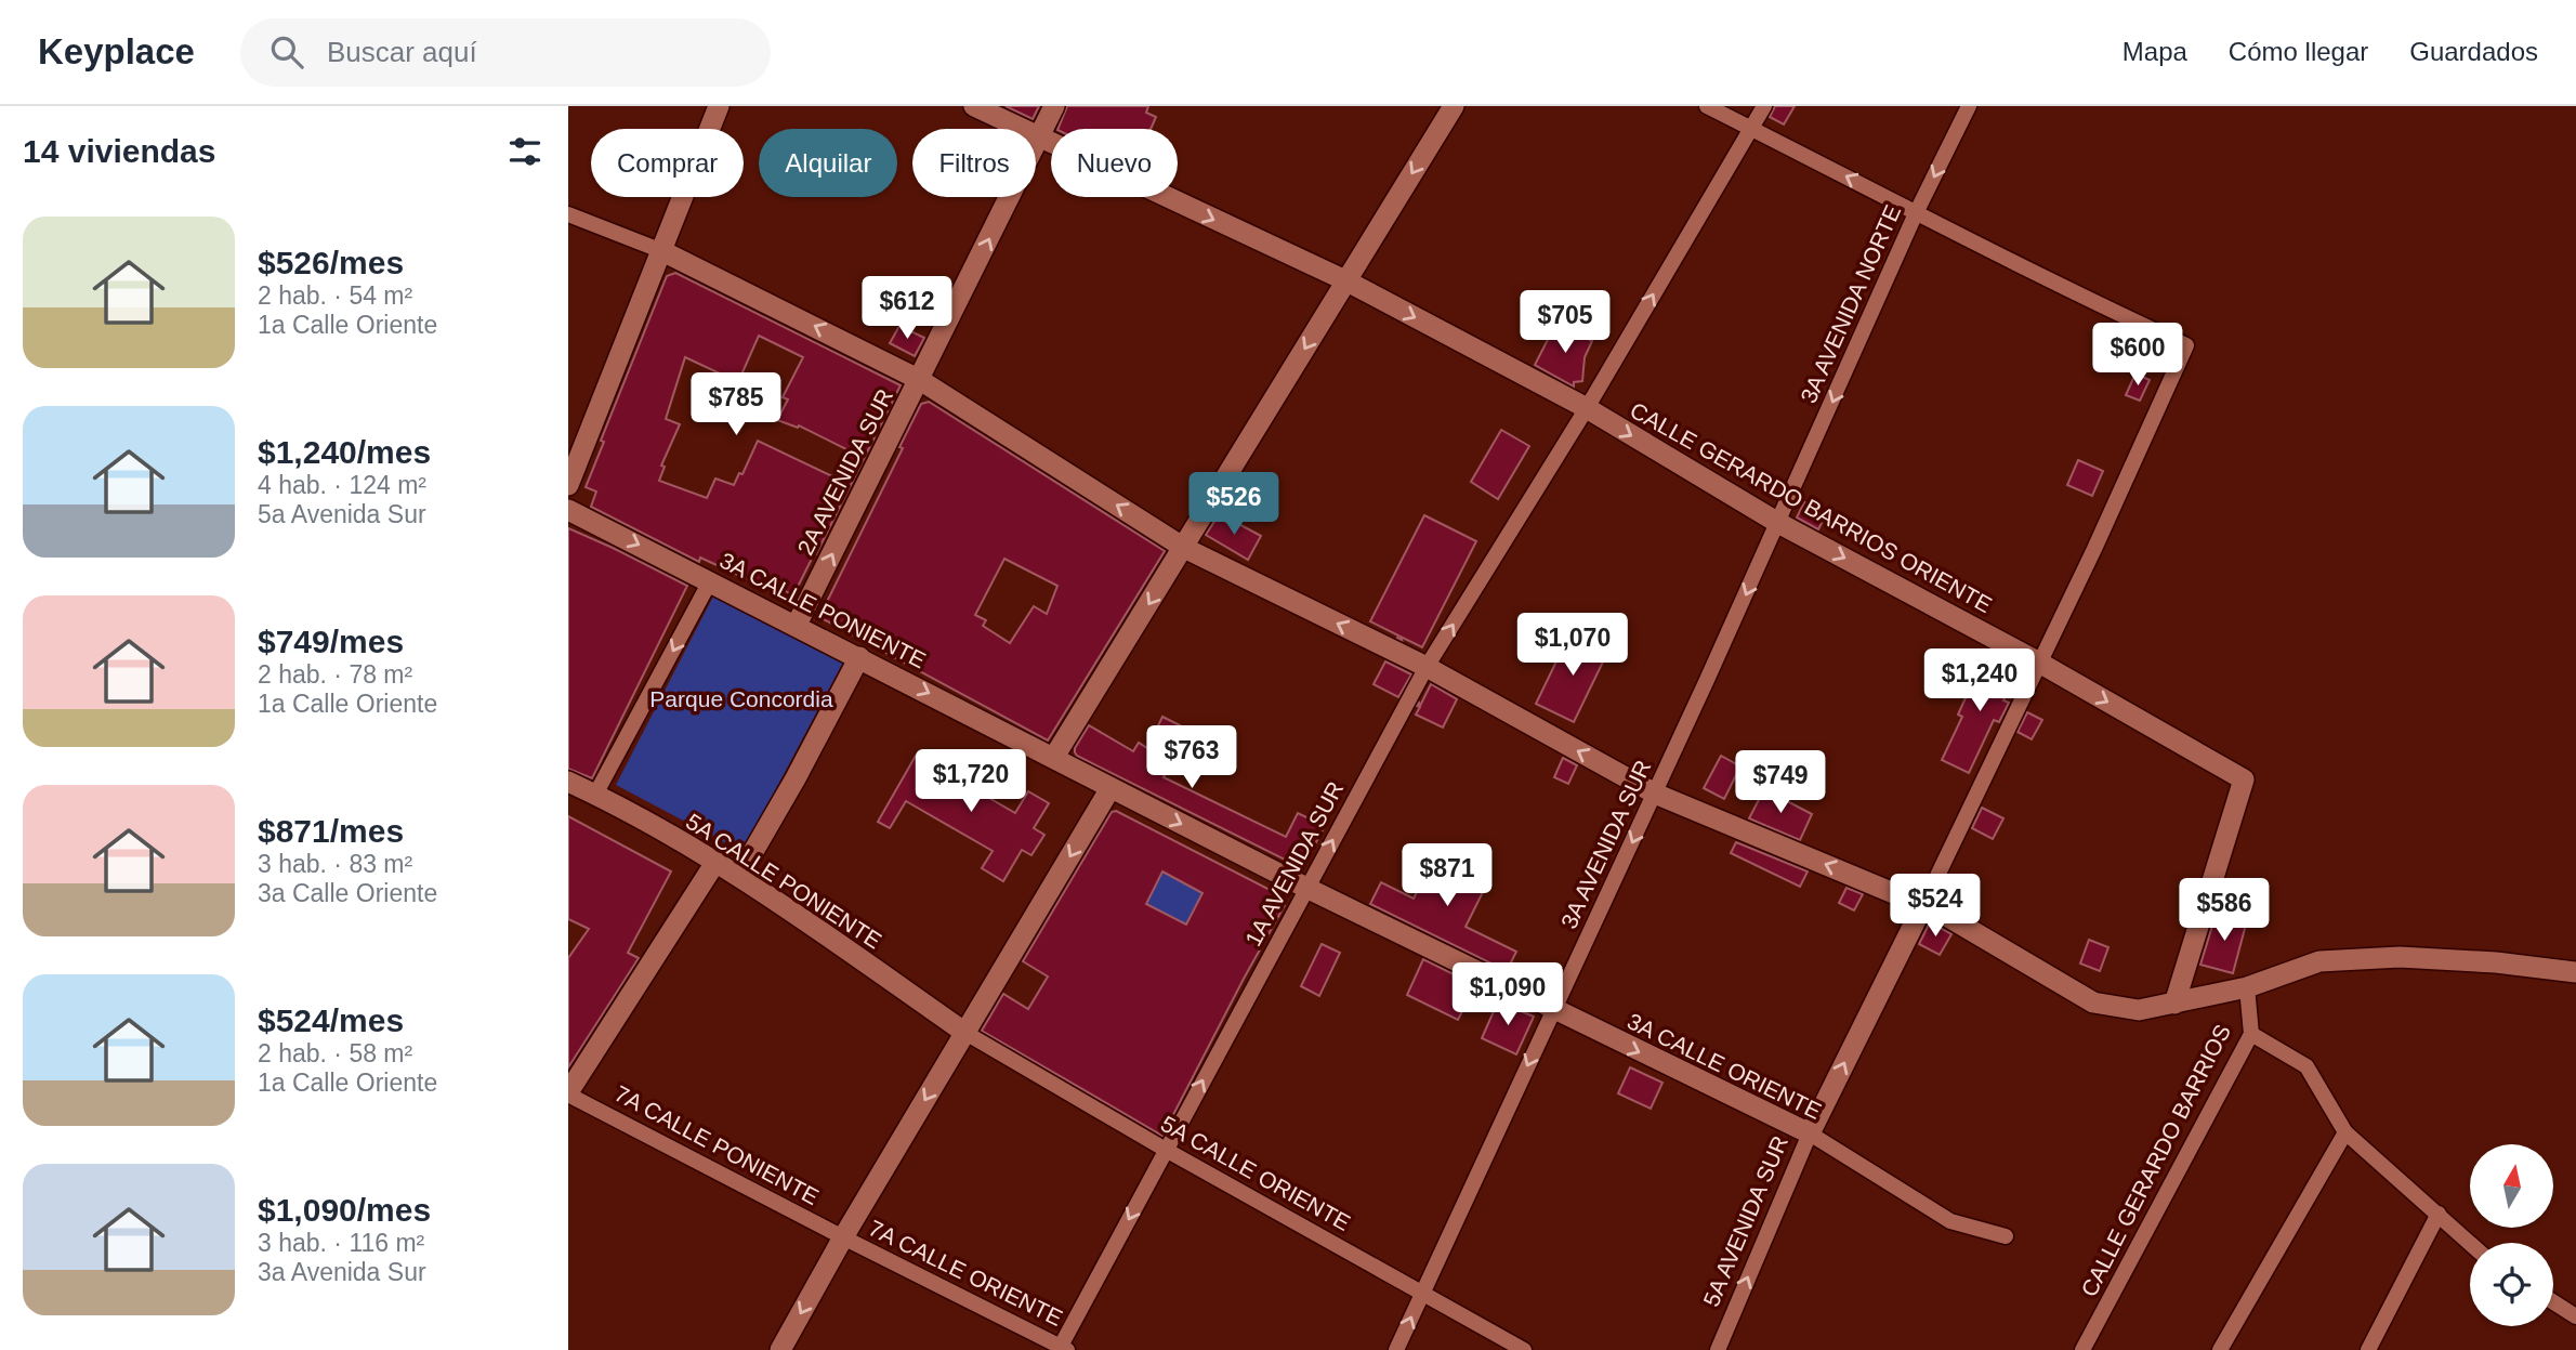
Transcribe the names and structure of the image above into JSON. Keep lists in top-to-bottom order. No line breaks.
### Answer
{"streets":{"street":["3A AVENIDA NORTE","2A AVENIDA SUR","CALLE GERARDO BARRIOS ORIENTE","3A CALLE PONIENTE","3A AVENIDA SUR","1A AVENIDA SUR","5A CALLE PONIENTE","3A CALLE ORIENTE","7A CALLE PONIENTE","CALLE GERARDO BARRIOS","5A CALLE ORIENTE","5A AVENIDA SUR","7A CALLE ORIENTE"]},"crossings":[["3A AVENIDA NORTE","CALLE GERARDO BARRIOS ORIENTE"],["3A AVENIDA NORTE","3A AVENIDA SUR"],["3A AVENIDA NORTE","5A AVENIDA SUR"],["2A AVENIDA SUR","CALLE GERARDO BARRIOS ORIENTE"],["2A AVENIDA SUR","3A CALLE PONIENTE"],["CALLE GERARDO BARRIOS ORIENTE","3A AVENIDA SUR"],["CALLE GERARDO BARRIOS ORIENTE","1A AVENIDA SUR"],["CALLE GERARDO BARRIOS ORIENTE","5A AVENIDA SUR"],["3A CALLE PONIENTE","3A CALLE ORIENTE"],["3A AVENIDA SUR","3A CALLE ORIENTE"],["3A AVENIDA SUR","5A CALLE ORIENTE"],["1A AVENIDA SUR","3A CALLE ORIENTE"],["1A AVENIDA SUR","5A CALLE ORIENTE"],["1A AVENIDA SUR","7A CALLE ORIENTE"],["5A CALLE PONIENTE","5A CALLE ORIENTE"],["3A CALLE ORIENTE","5A AVENIDA SUR"],["7A CALLE PONIENTE","7A CALLE ORIENTE"]],"one_way":["3A AVENIDA NORTE","2A AVENIDA SUR","CALLE GERARDO BARRIOS ORIENTE","3A CALLE PONIENTE","3A AVENIDA SUR","3A CALLE ORIENTE"],"parks":["Parque Concordia"],"north":"top","page":{"header":"Keyplace","search":"Buscar aquí","nav":["Mapa","Cómo llegar","Guardados"],"heading":"14 viviendas","chip":["Comprar","Alquilar","Filtros","Nuevo"],"list":[{"name":"$526/mes","note":"2 hab. · 54 m² · 1a Calle Oriente"},{"name":"$1,240/mes","note":"4 hab. · 124 m² · 5a Avenida Sur"},{"name":"$749/mes","note":"2 hab. · 78 m² · 1a Calle Oriente"},{"name":"$871/mes","note":"3 hab. · 83 m² · 3a Calle Oriente"},{"name":"$524/mes","note":"2 hab. · 58 m² · 1a Calle Oriente"},{"name":"$1,090/mes","note":"3 hab. · 116 m² · 3a Avenida Sur"}],"price":["$612","$705","$600","$785","$526","$1,070","$1,240","$763","$1,720","$749","$871","$524","$586","$1,090"]}}
